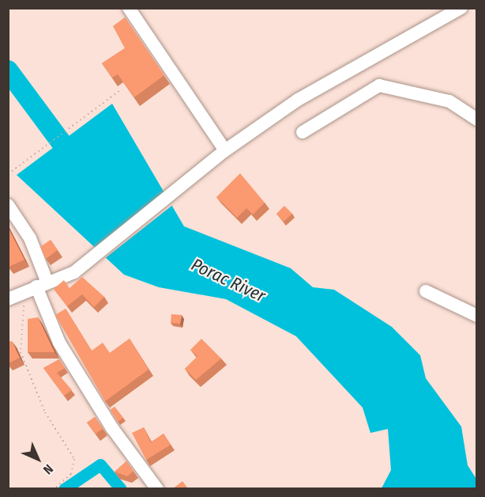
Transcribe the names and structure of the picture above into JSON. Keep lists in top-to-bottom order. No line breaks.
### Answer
{"water":["Porac River"],"north":"bottom right"}
